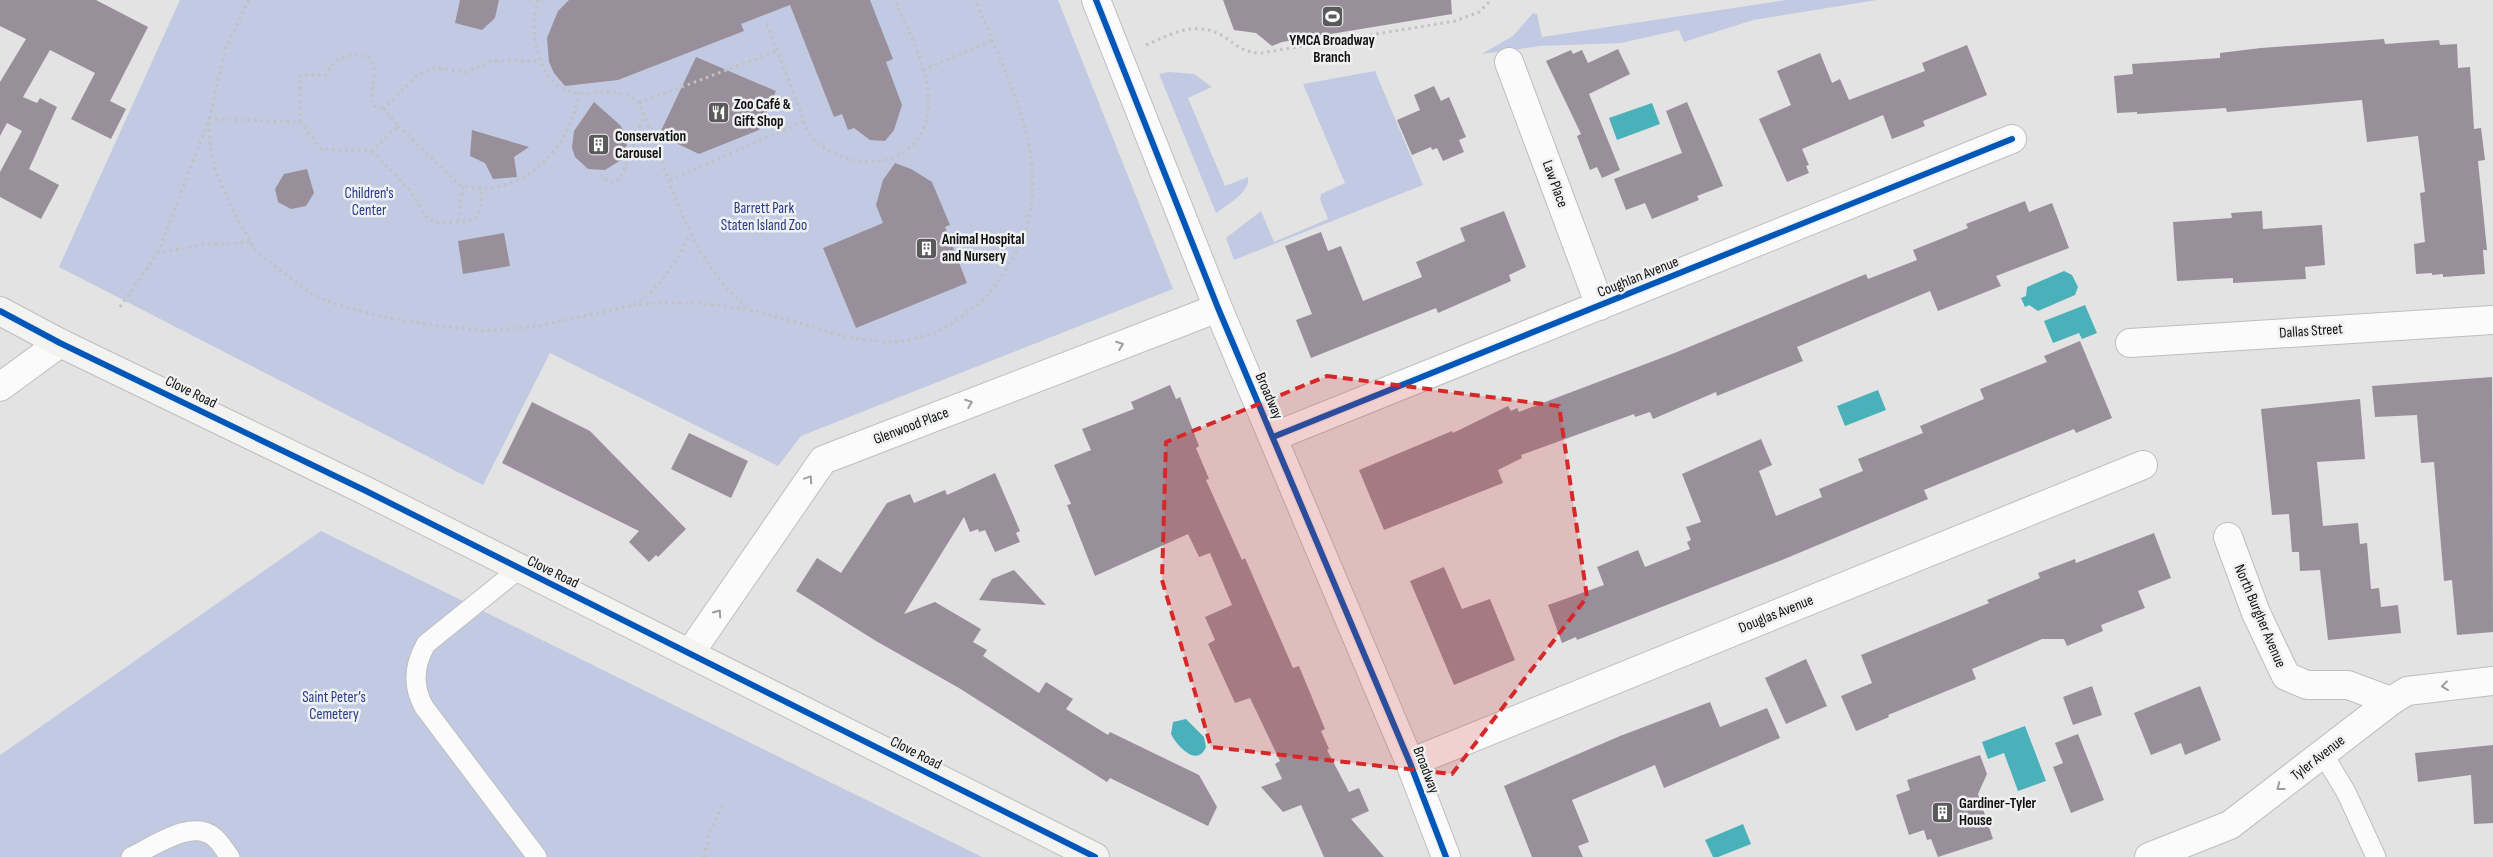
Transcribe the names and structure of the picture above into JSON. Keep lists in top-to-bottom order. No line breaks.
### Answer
{"streets":{"main road":["Clove Road"],"street":["Law Place","Coughlan Avenue","Dallas Street","Broadway","Glenwood Place","Douglas Avenue","North Burgher Avenue","Tyler Avenue"]},"crossings":[["Law Place","Coughlan Avenue"],["Coughlan Avenue","Broadway"],["Clove Road","Glenwood Place"],["Broadway","Glenwood Place"],["Broadway","Douglas Avenue"],["North Burgher Avenue","Tyler Avenue"]],"one_way":["Glenwood Place","Tyler Avenue"],"parks":["Children's Center","Barrett Park Staten Island Zoo","Saint Peter’s Cemetery"],"places":{"sports":["YMCA Broadway Branch"],"restaurant":["Zoo Café & Gift Shop"],"building":["Conservation Carousel","Animal Hospital and Nursery","Gardiner-Tyler House"]}}
